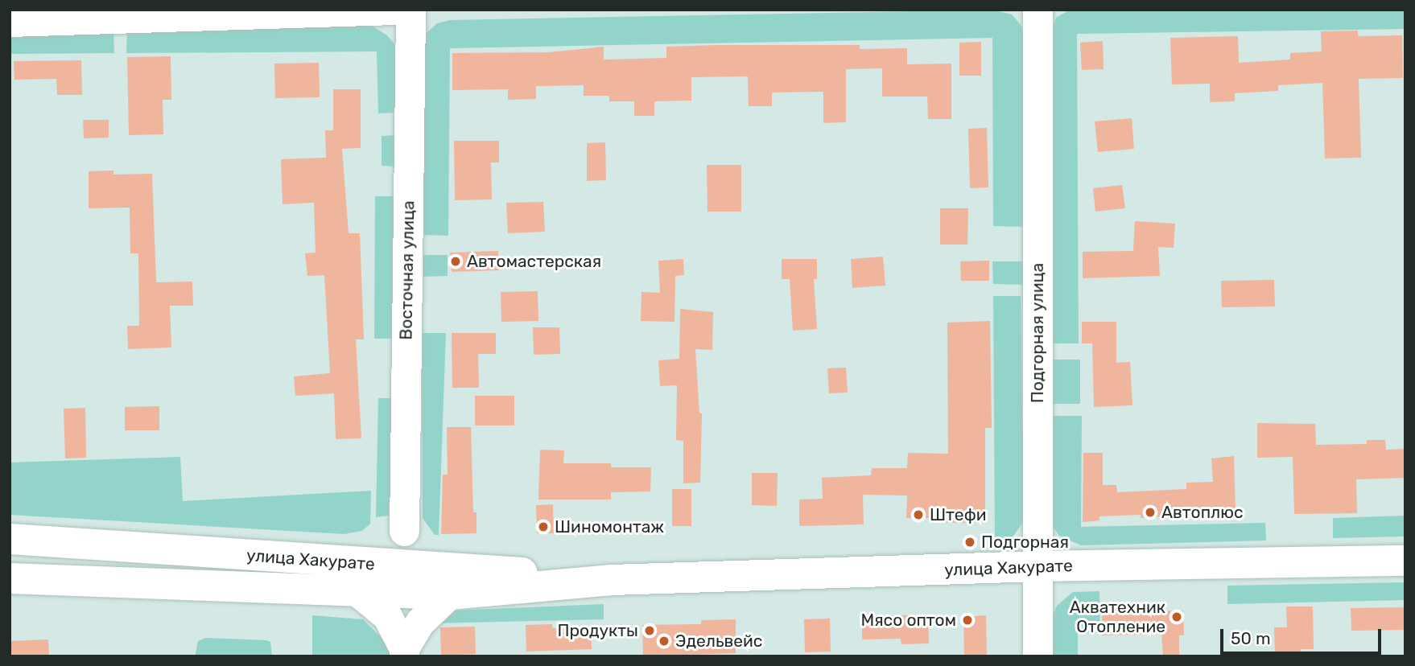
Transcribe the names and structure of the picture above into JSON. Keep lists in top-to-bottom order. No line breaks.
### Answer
{"streets":{"main road":["улица Хакурате"],"street":["Восточная улица","Подгорная улица"]},"crossings":[["Подгорная улица","улица Хакурате"]],"places":["Автомастерская","Автоплюс","Штефи","Шиномонтаж","Подгорная","Акватехник Отопление","Мясо оптом","Продукты","Эдельвейс"],"scale_bar":"50 m"}
